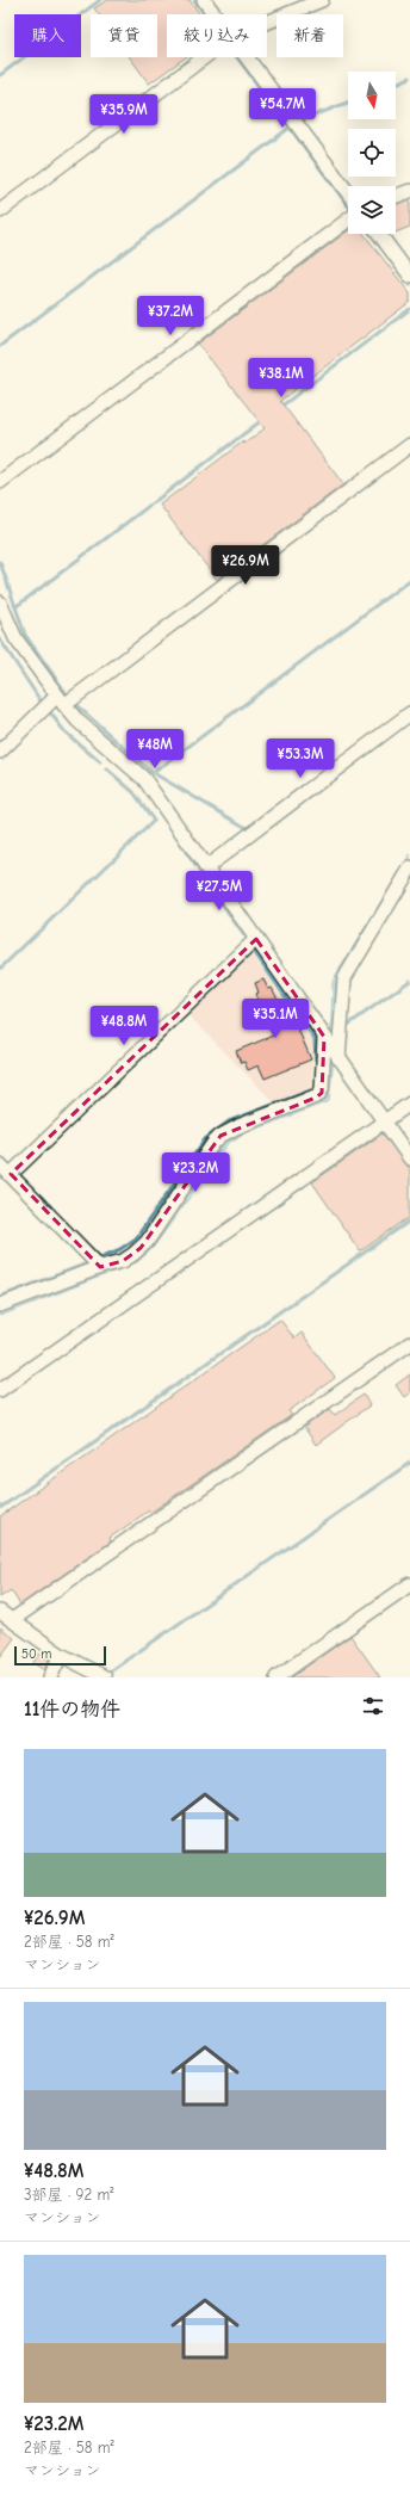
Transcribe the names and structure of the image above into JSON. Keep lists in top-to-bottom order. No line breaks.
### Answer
{"scale_bar":"50 m","north":"bottom","page":{"chip":["購入","賃貸","絞り込み","新着"],"price":["¥54.7M","¥35.9M","¥37.2M","¥38.1M","¥26.9M","¥48M","¥53.3M","¥27.5M","¥35.1M","¥48.8M","¥23.2M"],"scale":"50 m","heading":"11件の物件","list":[{"name":"¥26.9M","note":"2部屋 · 58 m² · マンション"},{"name":"¥48.8M","note":"3部屋 · 92 m² · マンション"},{"name":"¥23.2M","note":"2部屋 · 58 m² · マンション"}]}}
